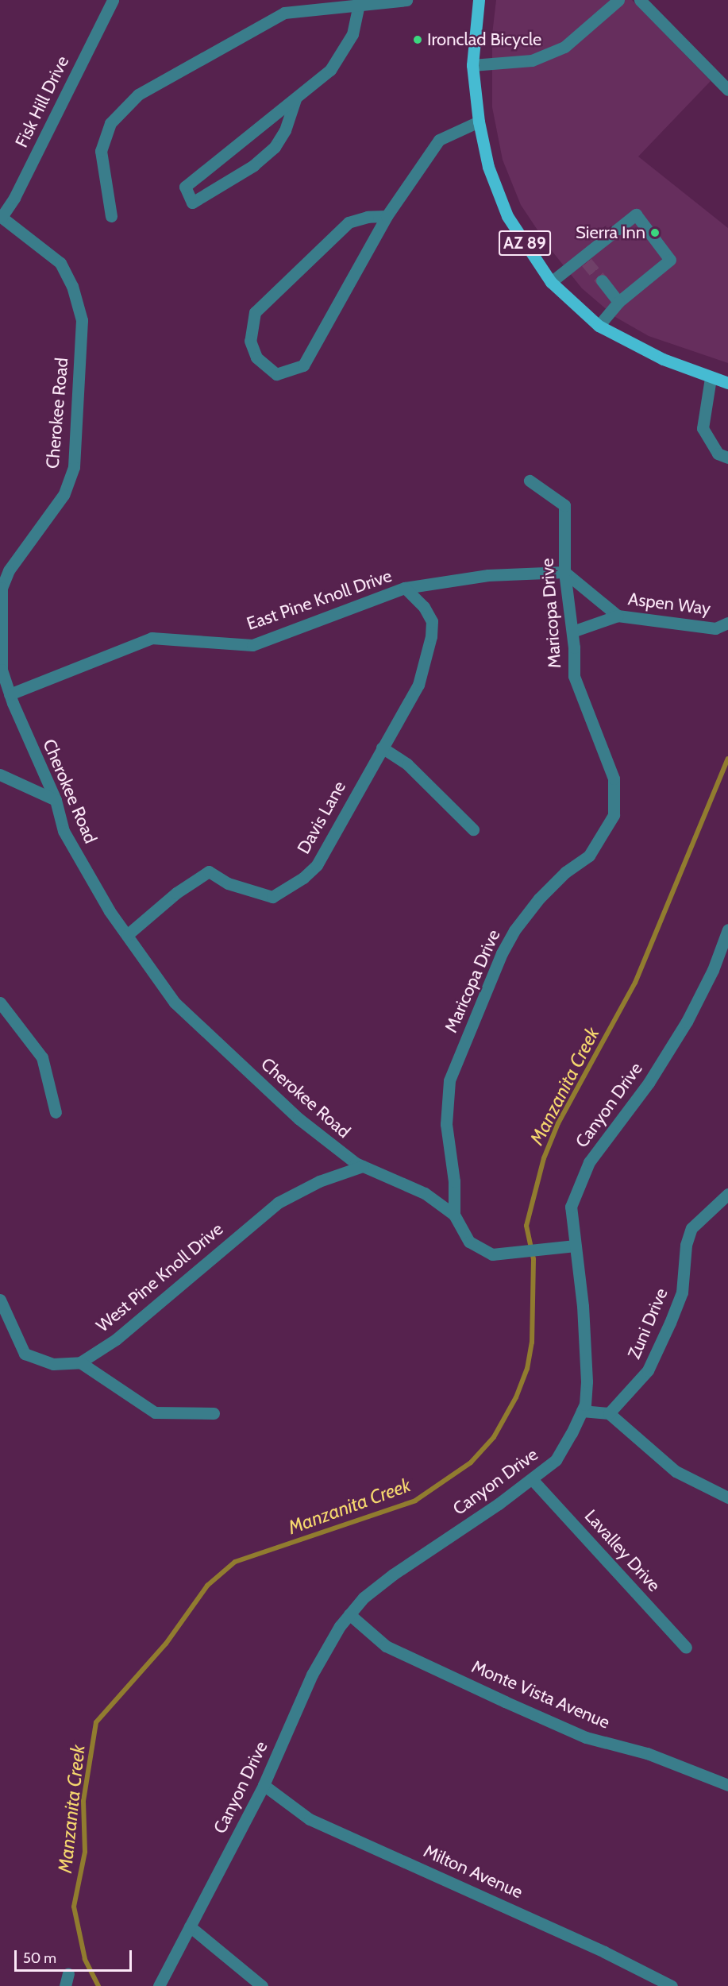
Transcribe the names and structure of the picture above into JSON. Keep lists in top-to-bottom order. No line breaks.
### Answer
{"streets":{"main road":["AZ 89"],"street":["Fisk Hill Drive","Cherokee Road","East Pine Knoll Drive","Aspen Way","Maricopa Drive","Davis Lane","Canyon Drive","West Pine Knoll Drive","Zuni Drive","Lavalley Drive","Monte Vista Avenue","Milton Avenue"]},"crossings":[["Fisk Hill Drive","Cherokee Road"],["Cherokee Road","East Pine Knoll Drive"],["Cherokee Road","Maricopa Drive"],["Cherokee Road","Davis Lane"],["Cherokee Road","Canyon Drive"],["Cherokee Road","West Pine Knoll Drive"],["East Pine Knoll Drive","Aspen Way"],["East Pine Knoll Drive","Maricopa Drive"],["East Pine Knoll Drive","Davis Lane"],["Aspen Way","Maricopa Drive"],["Canyon Drive","Lavalley Drive"],["Canyon Drive","Monte Vista Avenue"],["Canyon Drive","Milton Avenue"]],"water":["Manzanita Creek"],"places":["Ironclad Bicycle","Sierra Inn"],"scale_bar":"50 m"}
